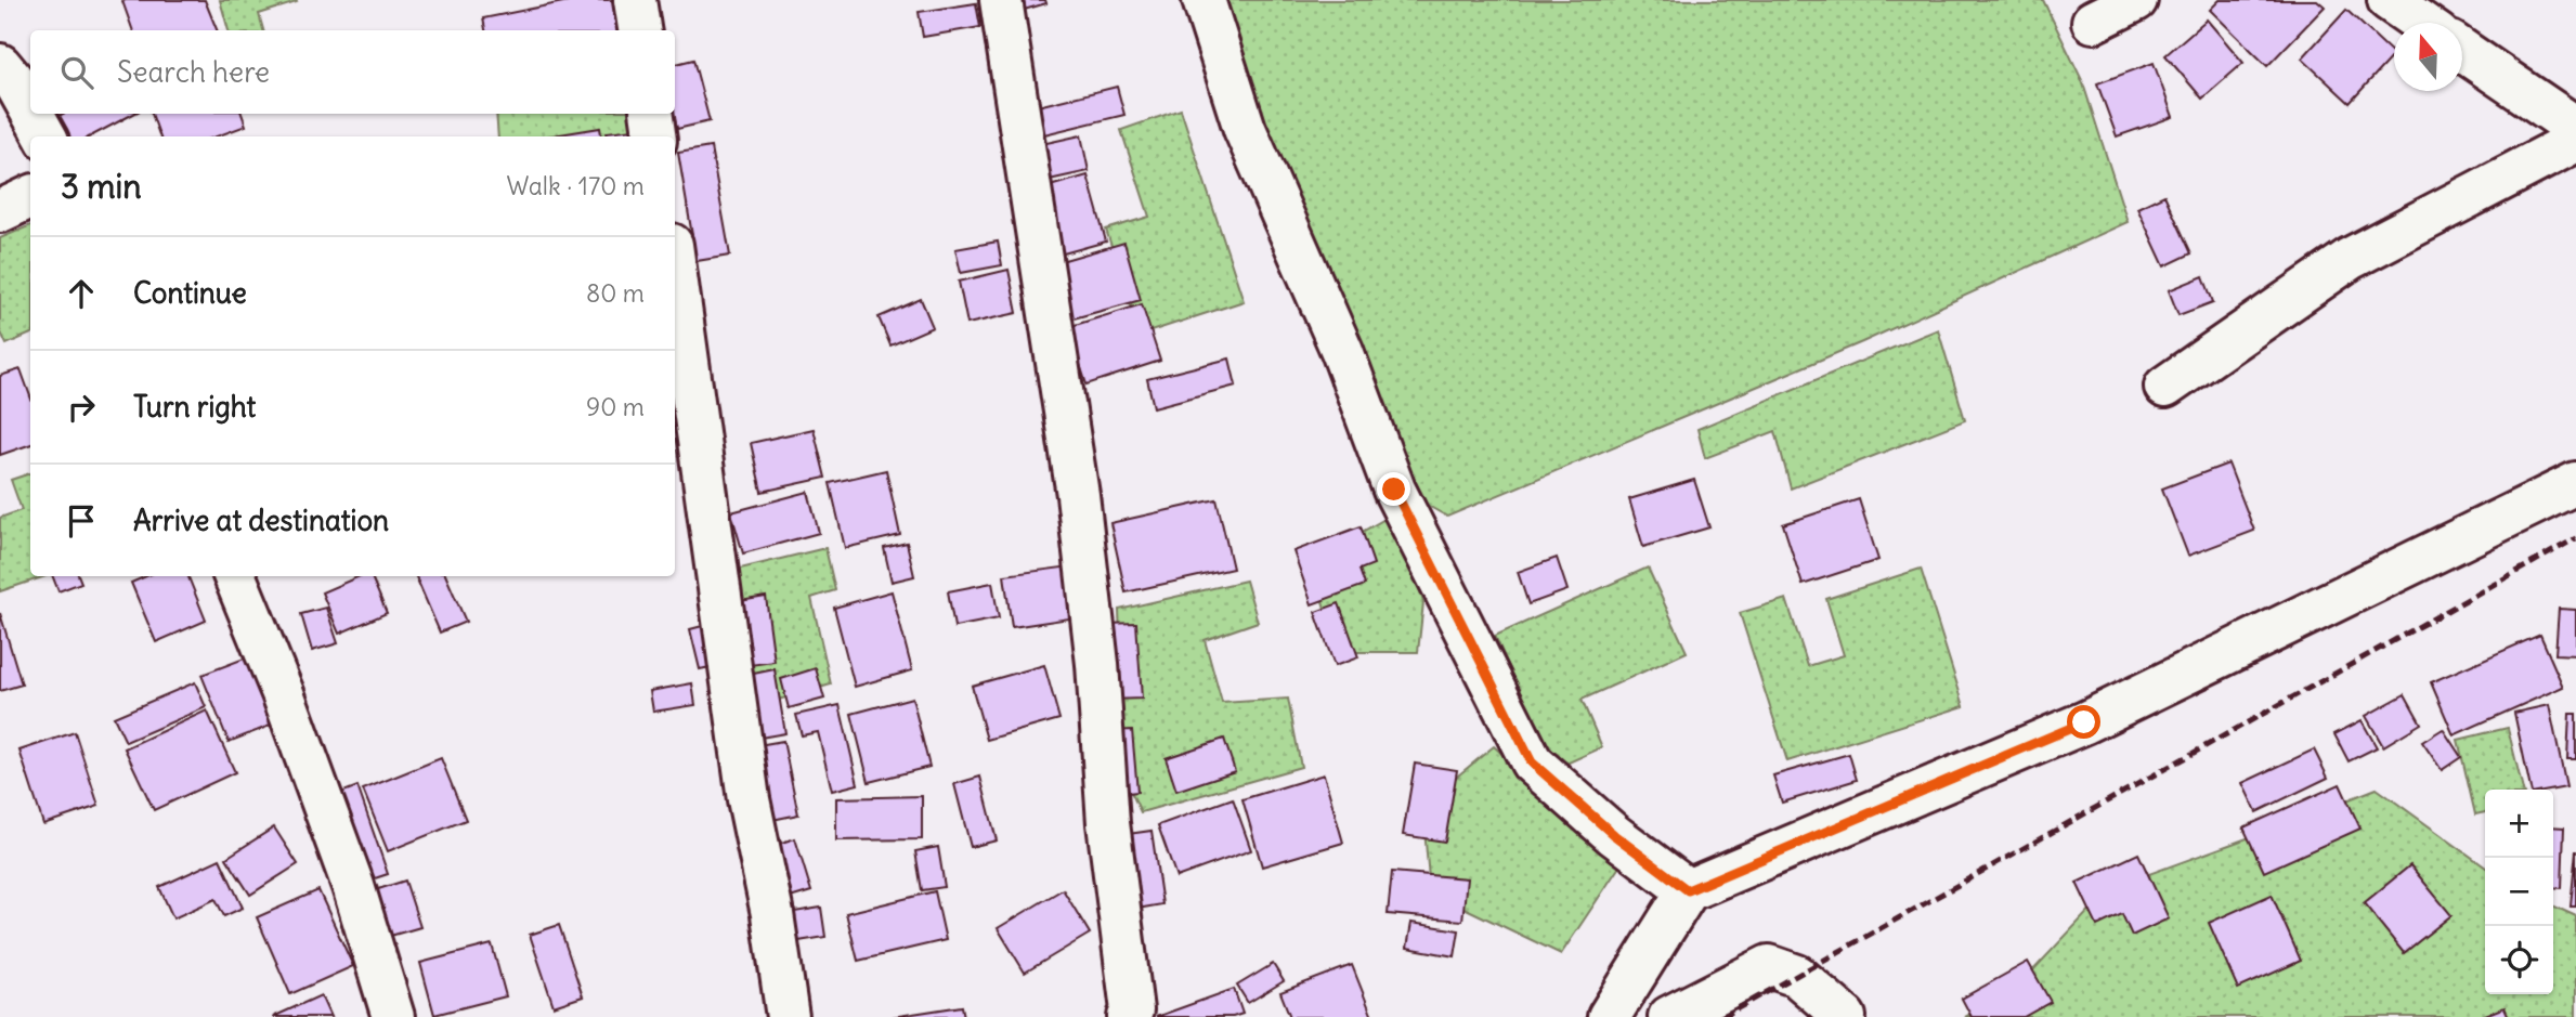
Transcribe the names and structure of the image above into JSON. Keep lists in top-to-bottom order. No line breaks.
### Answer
{"north":"top","page":{"search":"Search here","heading":["3 min","Walk · 170 m"],"list":[["Continue","80 m"],["Turn right","90 m"],"Arrive at destination"],"map_buttons":["+","−"]}}
